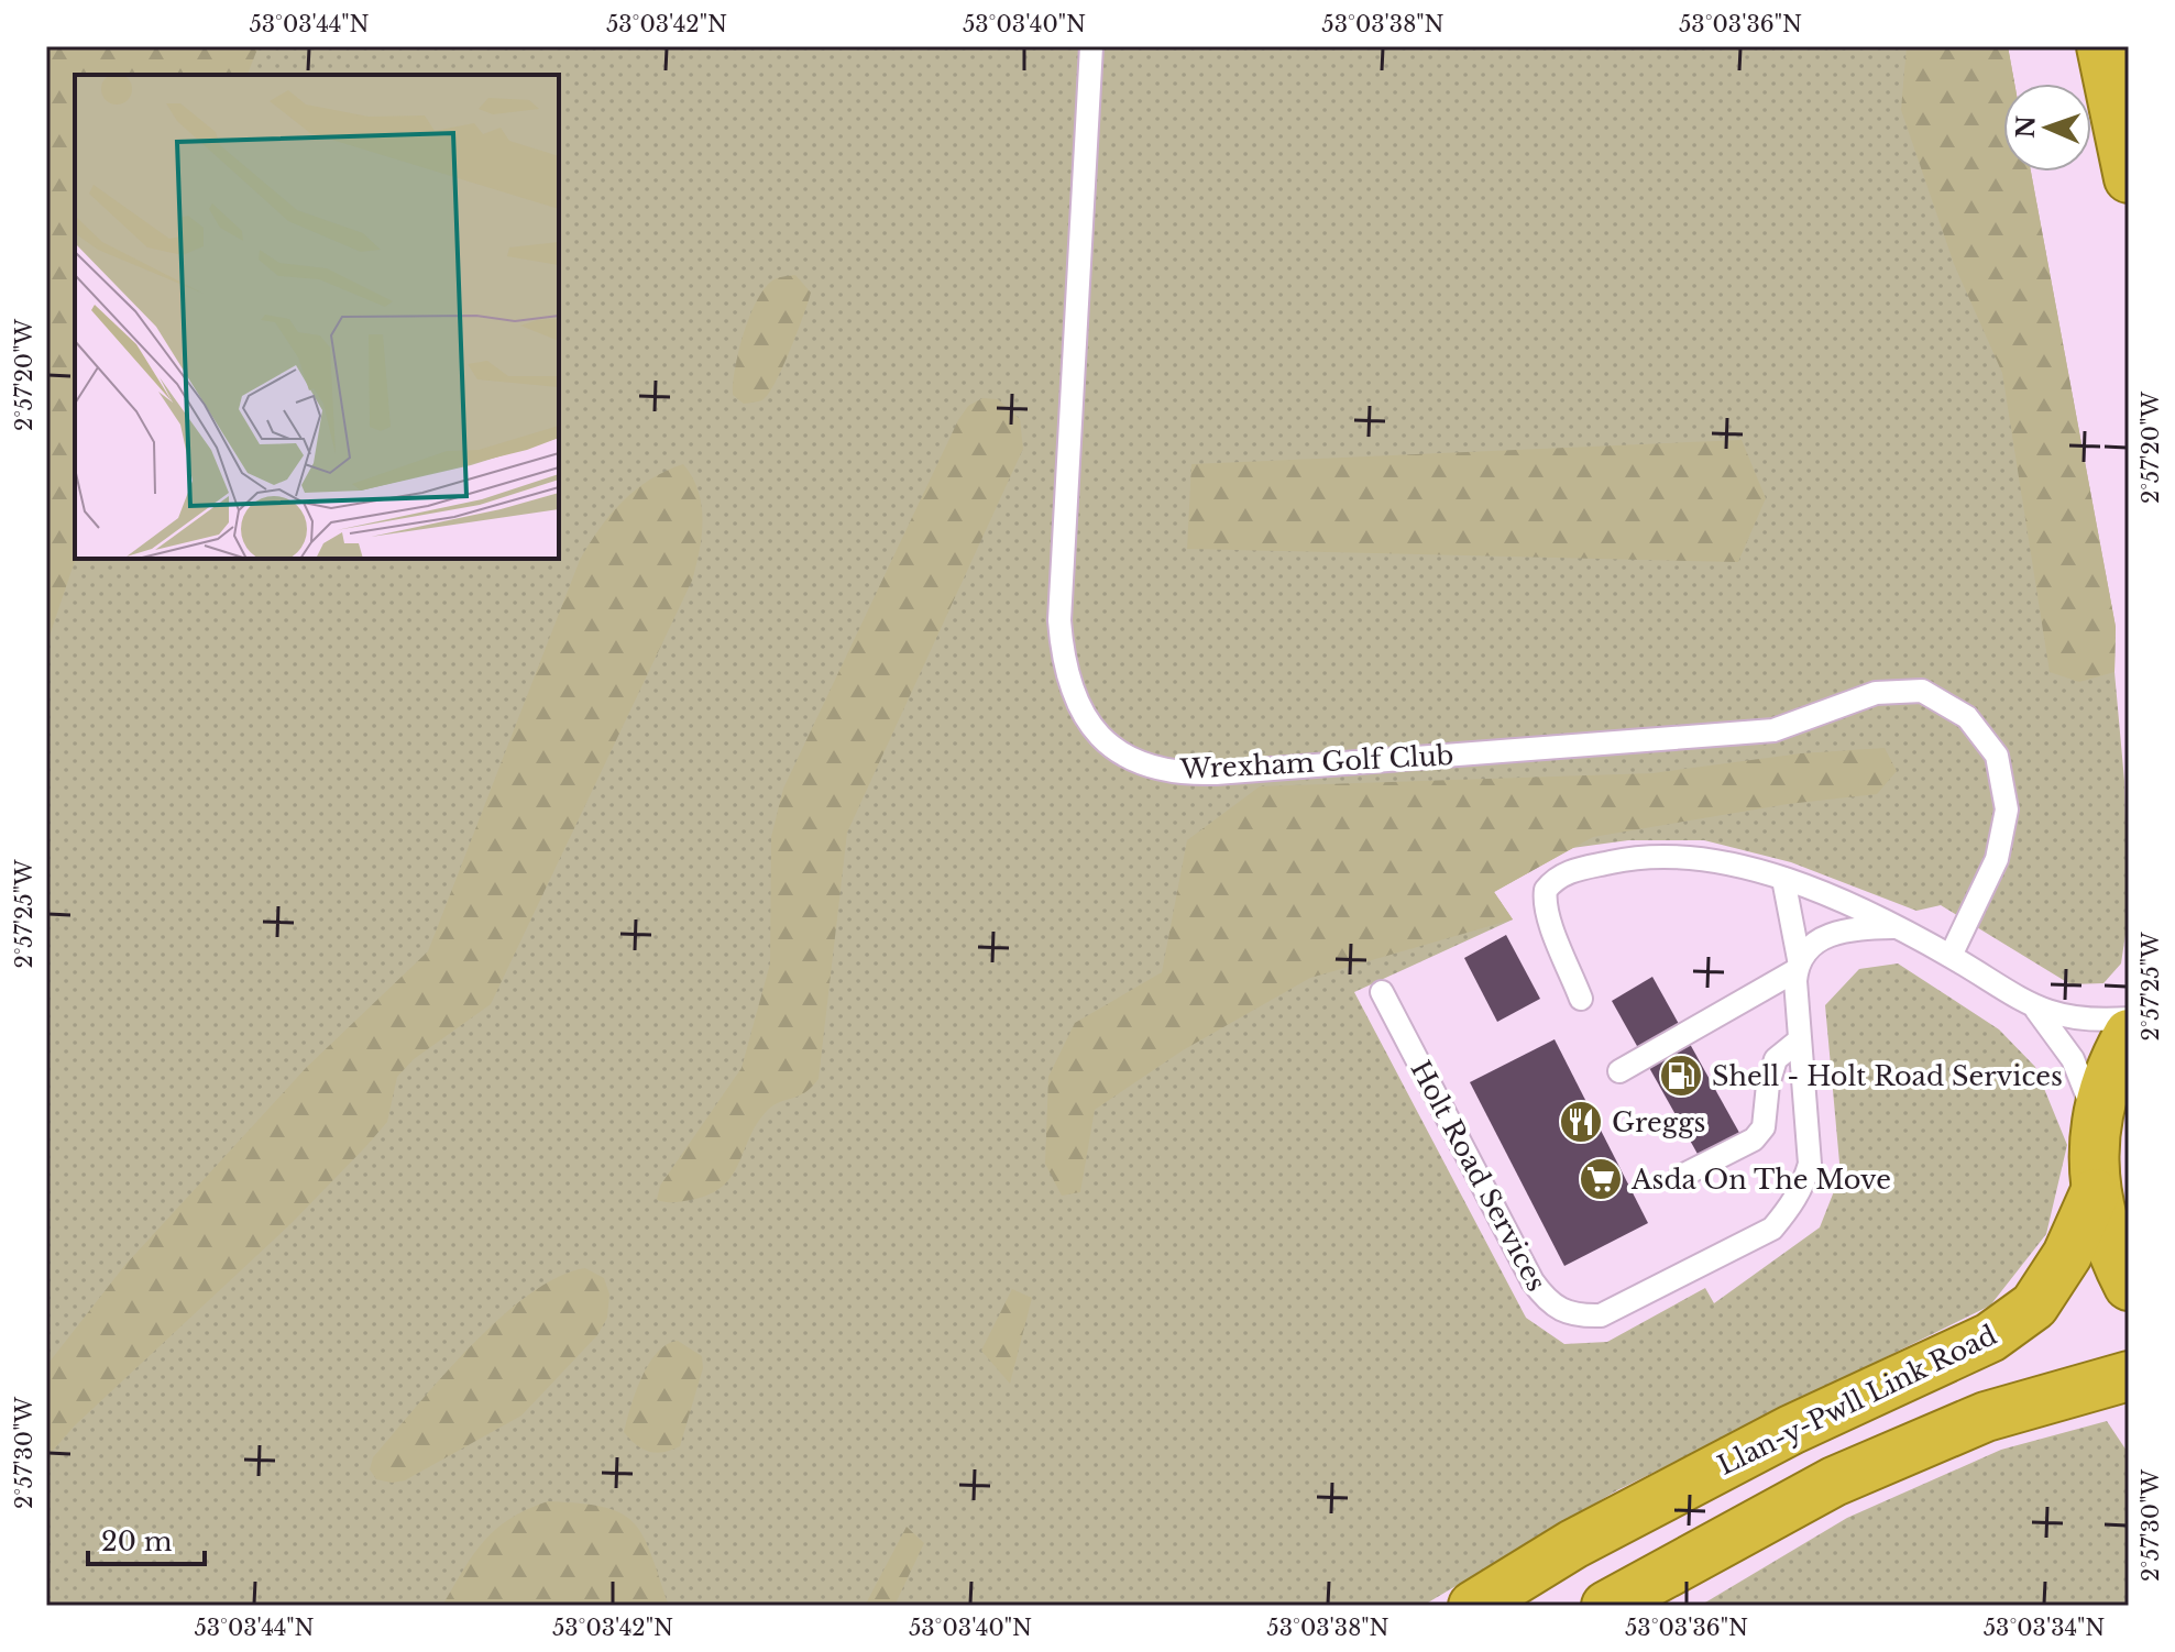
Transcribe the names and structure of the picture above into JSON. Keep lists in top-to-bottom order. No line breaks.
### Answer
{"streets":{"highway":["Llan-y-Pwll Link Road"],"lane":["Wrexham Golf Club","Holt Road Services"]},"places":{"fuel station":["Shell - Holt Road Services"],"restaurant":["Greggs"],"supermarket":["Asda On The Move"]},"scale_bar":"20 m","north":"left","coordinates":["53°03'44\"N","53°03'42\"N","53°03'40\"N","53°03'38\"N","53°03'36\"N","2°57'20\"W","2°57'25\"W","2°57'30\"W","53°03'34\"N"]}
